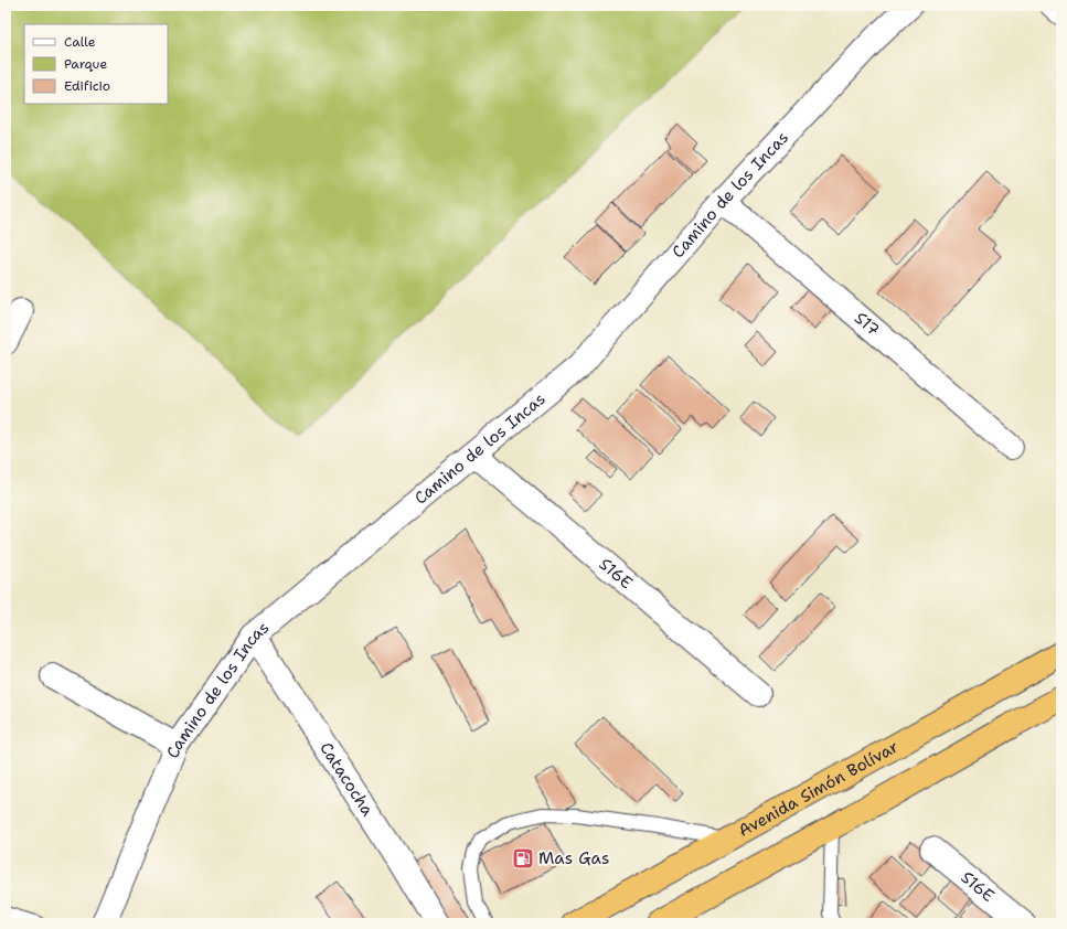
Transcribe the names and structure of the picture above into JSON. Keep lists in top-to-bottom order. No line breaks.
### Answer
{"streets":{"highway":["Avenida Simón Bolívar"],"street":["Camino de los Incas","S17","S16E","Catacocha"]},"crossings":[["Camino de los Incas","S17"],["Camino de los Incas","S16E"],["Camino de los Incas","Catacocha"]],"places":{"fuel station":["Mas Gas"]},"legend":["Calle","Parque","Edificio"]}
